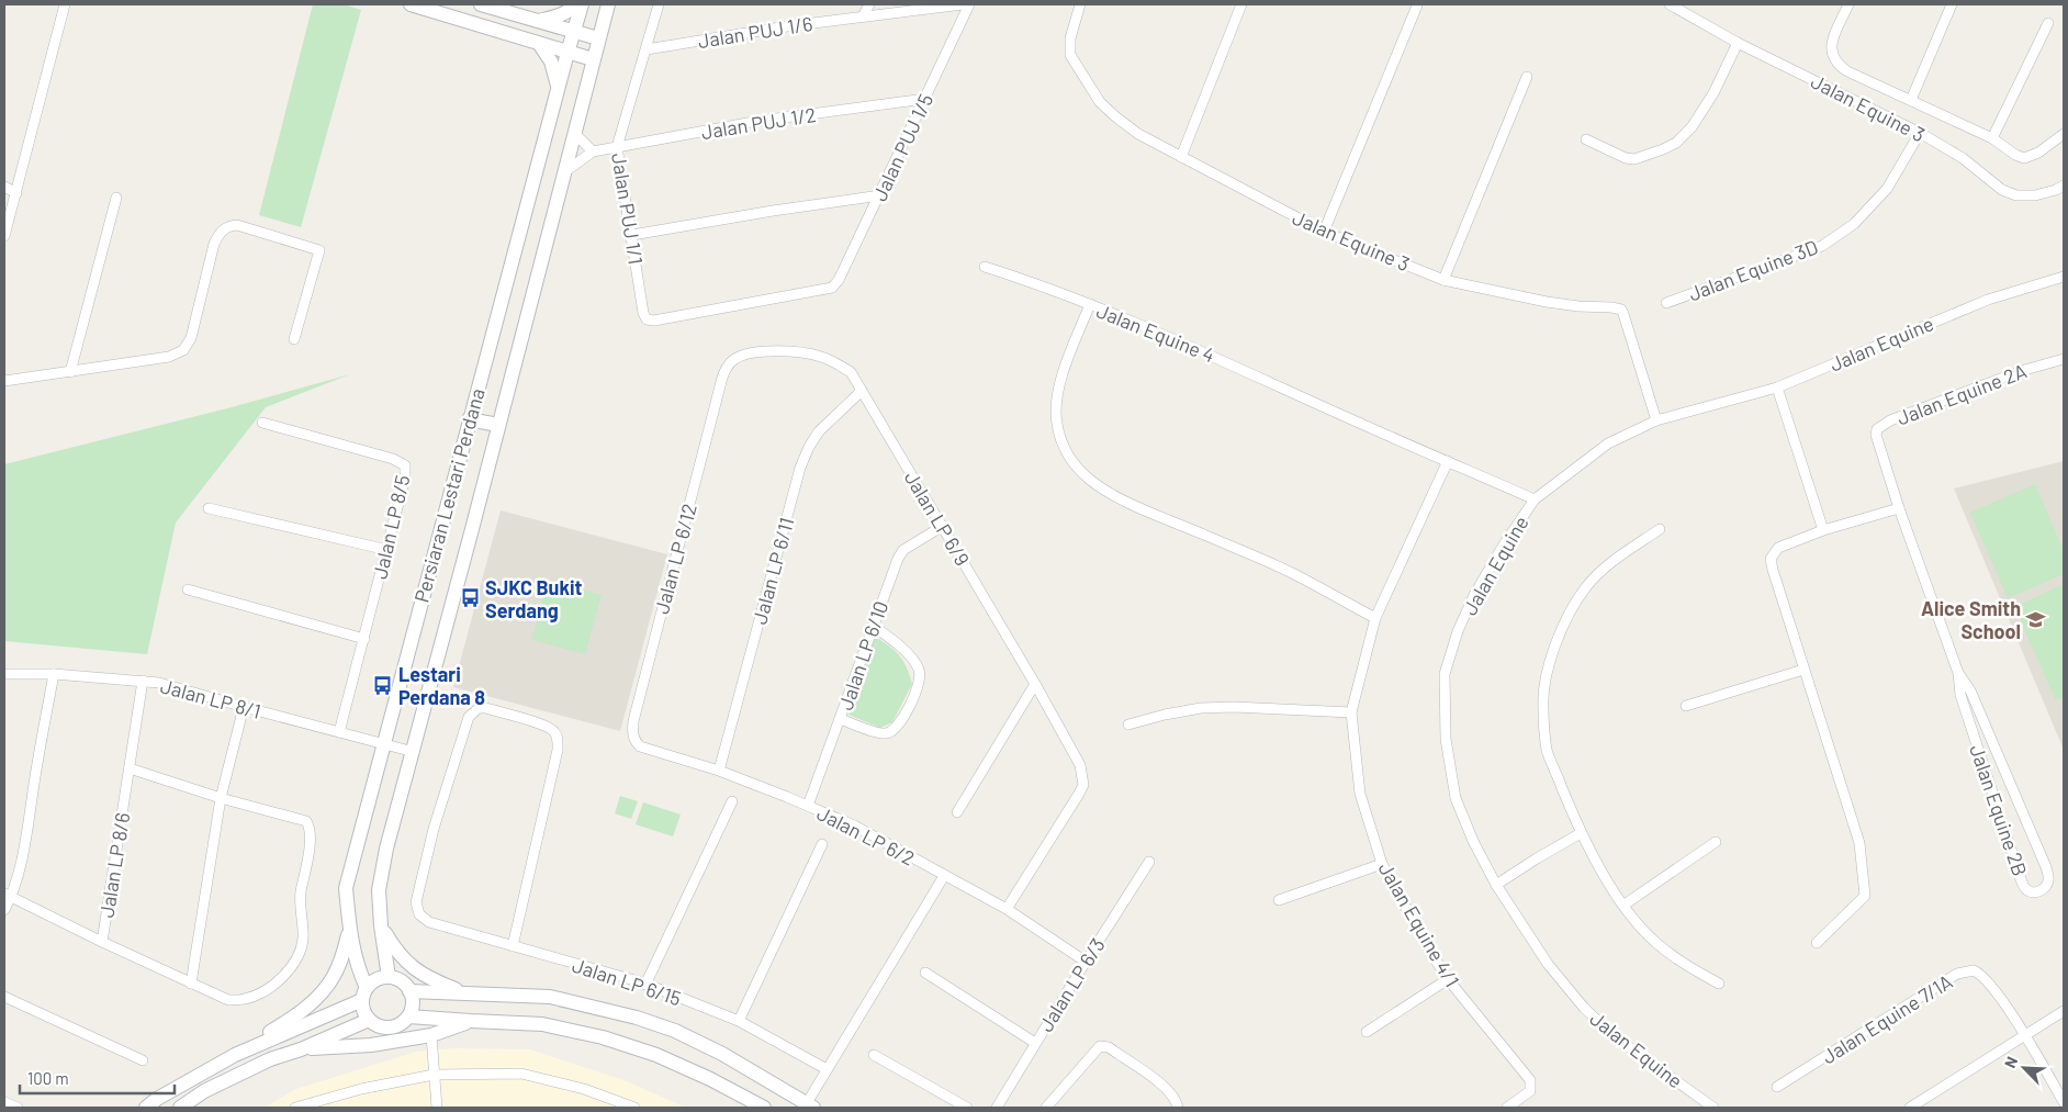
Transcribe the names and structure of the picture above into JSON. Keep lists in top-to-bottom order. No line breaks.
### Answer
{"streets":{"main road":["Persiaran Lestari Perdana"],"street":["Jalan PUJ 1/6","Jalan Equine 3","Jalan PUJ 1/2","Jalan PUJ 1/5","Jalan PUJ 1/1","Jalan Equine 3D","Jalan Equine 4","Jalan Equine","Jalan Equine 2A","Jalan LP 6/9","Jalan LP 8/5","Jalan LP 6/12","Jalan LP 6/11","Jalan LP 6/10","Jalan LP 8/1","Jalan Equine 2B","Jalan LP 6/2","Jalan LP 8/6","Jalan Equine 4/1","Jalan LP 6/15","Jalan LP 6/3","Jalan Equine 7/1A"]},"crossings":[["Jalan PUJ 1/6","Jalan PUJ 1/1"],["Jalan Equine 3","Jalan Equine 3D"],["Jalan Equine 3","Jalan Equine"],["Jalan PUJ 1/2","Jalan PUJ 1/5"],["Jalan PUJ 1/2","Jalan PUJ 1/1"],["Jalan PUJ 1/2","Persiaran Lestari Perdana"],["Jalan PUJ 1/5","Jalan PUJ 1/1"],["Jalan Equine 4","Jalan Equine"],["Jalan Equine 4","Jalan Equine 4/1"],["Jalan Equine 2A","Jalan Equine 2B"],["Persiaran Lestari Perdana","Jalan LP 8/1"],["Jalan LP 6/9","Jalan LP 6/12"],["Jalan LP 6/9","Jalan LP 6/11"],["Jalan LP 6/9","Jalan LP 6/10"],["Jalan LP 6/9","Jalan LP 6/2"],["Jalan LP 8/5","Jalan LP 8/1"],["Jalan LP 6/12","Jalan LP 6/2"],["Jalan LP 6/11","Jalan LP 6/2"],["Jalan LP 6/10","Jalan LP 6/2"],["Jalan LP 8/1","Jalan LP 8/6"],["Jalan LP 6/2","Jalan LP 6/3"]],"places":{"bus stop":["SJKC Bukit Serdang","Lestari Perdana 8"],"school or university":["Alice Smith School"]},"scale_bar":"100 m","north":"top left"}
